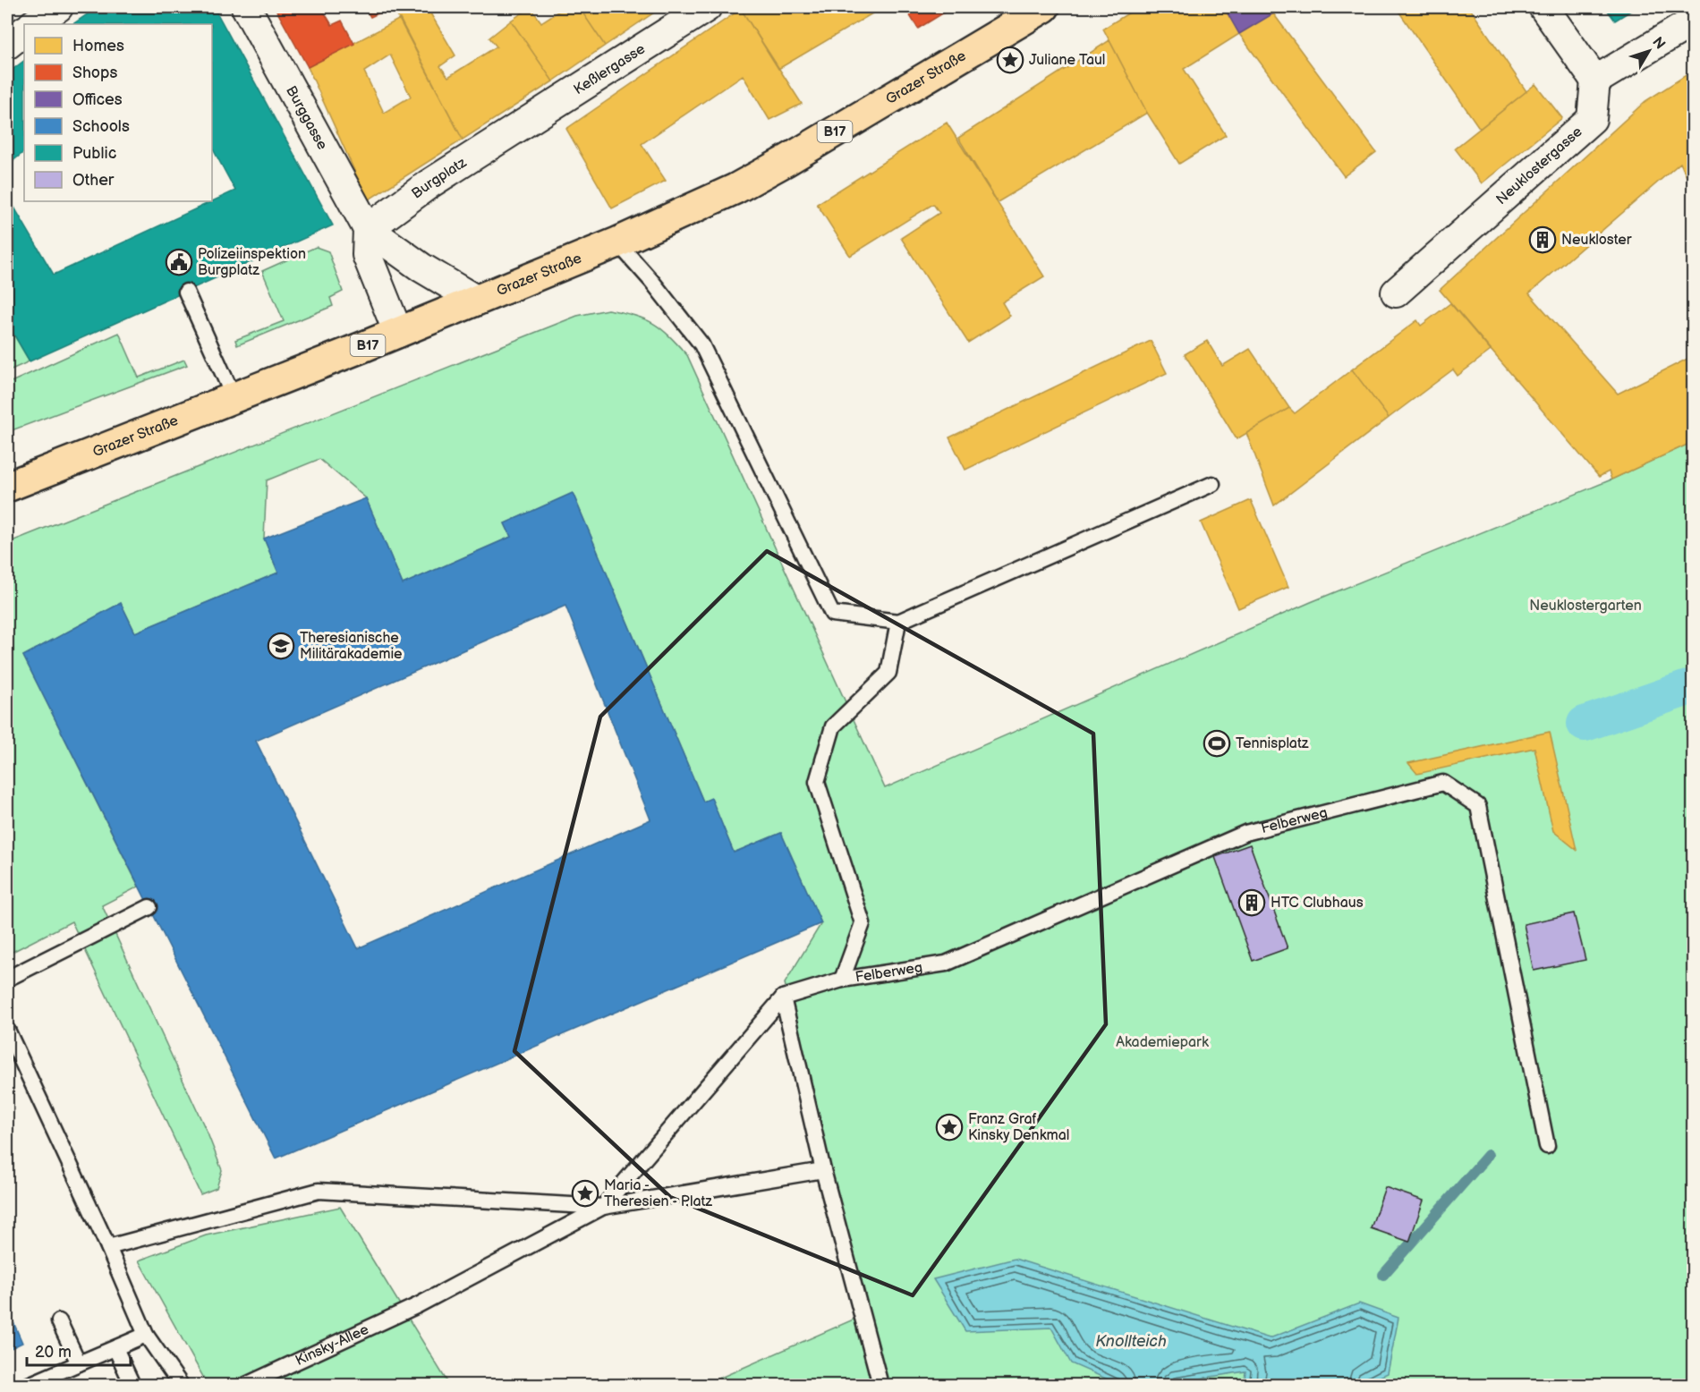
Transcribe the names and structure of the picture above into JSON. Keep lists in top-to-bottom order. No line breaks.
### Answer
{"streets":{"main road":["Grazer Straße","B17"],"street":["Keßlergasse","Burggasse","Neuklostergasse","Burgplatz"],"lane":["Felberweg","Kinsky-Allee"]},"crossings":[["Keßlergasse","Burgplatz"],["Grazer Straße","Burggasse"],["Burggasse","Burgplatz"]],"water":["Knollteich"],"parks":["Neuklostergarten","Akademiepark"],"places":{"place":["Juliane Taul","Franz Graf Kinsky Denkmal","Maria - Theresien - Platz"],"building":["Neukloster","HTC Clubhaus"],"public building":["Polizeiinspektion Burgplatz"],"school or university":["Theresianische Militärakademie"],"sports":["Tennisplatz"]},"legend":["Homes","Shops","Offices","Schools","Public","Other"],"scale_bar":"20 m","north":"top right"}
